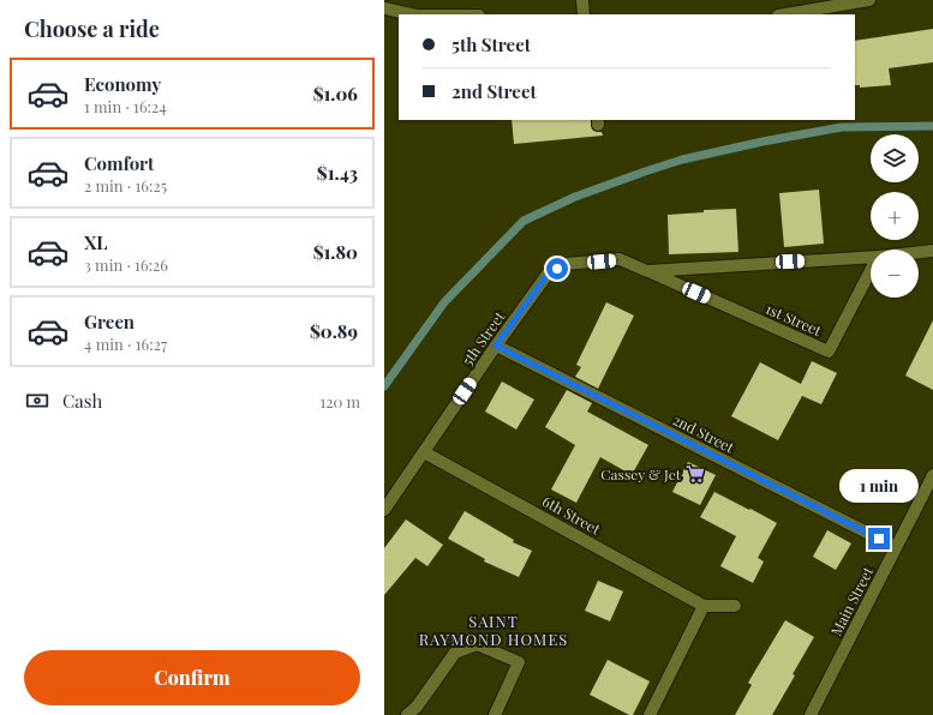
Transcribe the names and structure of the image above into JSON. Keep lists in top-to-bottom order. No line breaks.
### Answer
{"streets":{"street":["1st Street","5th Street","2nd Street","6th Street","Main Street"]},"crossings":[["1st Street","5th Street"],["5th Street","2nd Street"],["5th Street","6th Street"],["2nd Street","Main Street"]],"districts":["SAINT RAYMOND HOMES"],"places":{"supermarket":["Cassey & Jet"]},"page":{"heading":"Choose a ride","banner":["5th Street","2nd Street"],"list":[{"name":"Economy","note":"1 min · 16:24","value":"$1.06"},{"name":"Comfort","note":"2 min · 16:25","value":"$1.43"},{"name":"XL","note":"3 min · 16:26","value":"$1.80"},{"name":"Green","note":"4 min · 16:27","value":"$0.89"}],"map_buttons":["+","−"],"pay":["Cash","120 m"],"bubble":"1 min","buttons":"Confirm"}}
